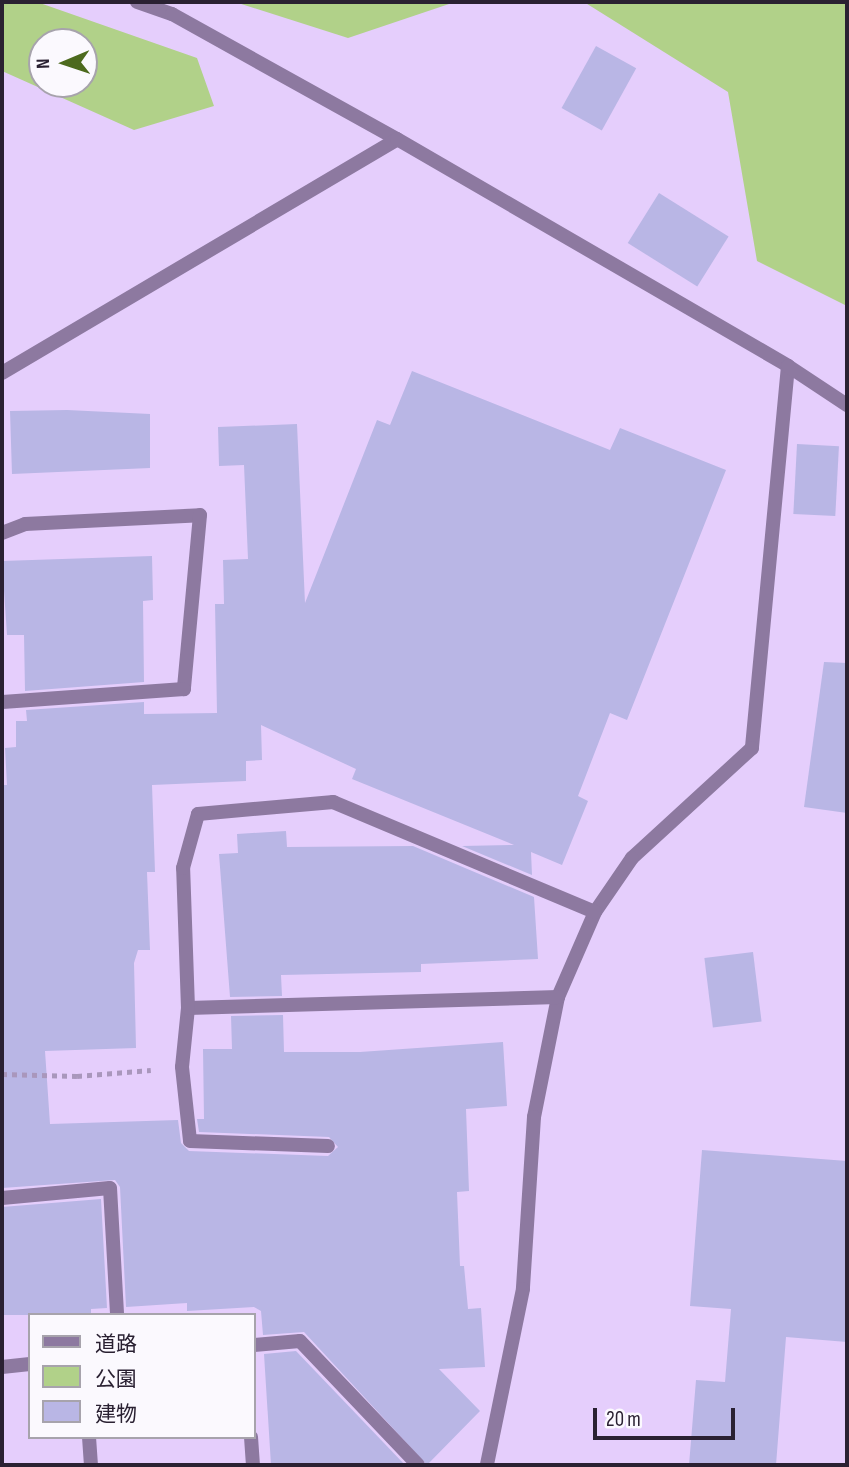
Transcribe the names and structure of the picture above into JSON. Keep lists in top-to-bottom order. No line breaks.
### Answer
{"legend":["道路","公園","建物"],"scale_bar":"20 m","north":"left"}
